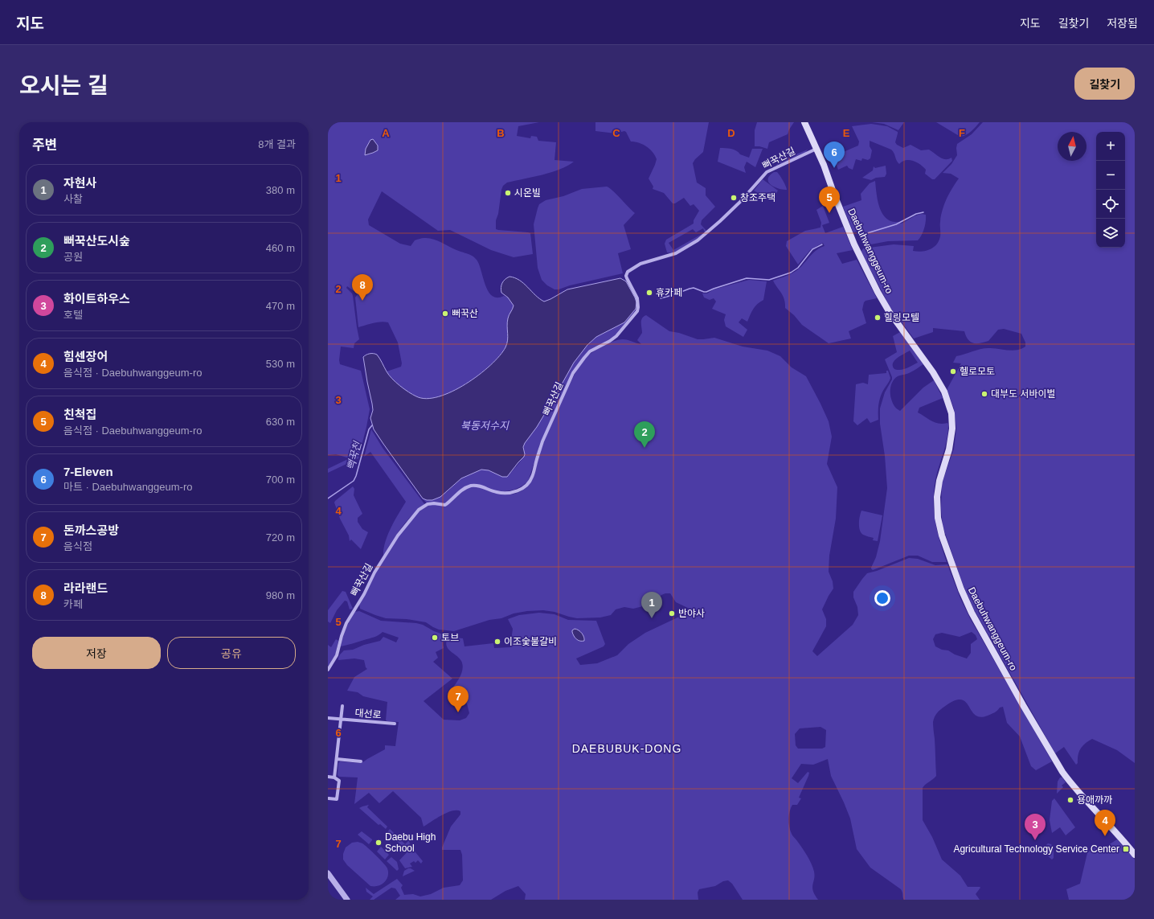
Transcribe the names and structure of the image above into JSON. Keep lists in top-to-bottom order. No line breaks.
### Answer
{"streets":{"main road":["Daebuhwanggeum-ro"],"street":["뻐꾹산길","대선로"]},"crossings":[["뻐꾹산길","Daebuhwanggeum-ro"]],"districts":["DAEBUBUK-DONG"],"water":["북동저수지","뻑꾹천"],"places":{"other":["시온빌","창조주택","휴카페","뻐꾹산","힐링모텔","헬로모토","대부도 서바이벌","반야사","토브","이조숯불갈비","용애까까","Daebu High School"],"transit":["Agricultural Technology Service Center"]},"north":"top","page":{"header":"지도","nav":["지도","길찾기","저장됨"],"title":"오시는 길","buttons":["길찾기",["저장","공유"]],"heading":["주변","8개 결과"],"map_buttons":["+","−"],"pins":["6","5","8","2","1","7","4","3"],"list":[{"mark":"1","name":"자현사","note":"사찰","value":"380 m"},{"mark":"2","name":"뻐꾹산도시숲","note":"공원","value":"460 m"},{"mark":"3","name":"화이트하우스","note":"호텔","value":"470 m"},{"mark":"4","name":"힘센장어","note":"음식점 · Daebuhwanggeum-ro","value":"530 m"},{"mark":"5","name":"친척집","note":"음식점 · Daebuhwanggeum-ro","value":"630 m"},{"mark":"6","name":"7-Eleven","note":"마트 · Daebuhwanggeum-ro","value":"700 m"},{"mark":"7","name":"돈까스공방","note":"음식점","value":"720 m"},{"mark":"8","name":"라라랜드","note":"카페","value":"980 m"}]},"grid":{"columns":["A","B","C","D","E","F"],"rows":["1","2","3","4","5","6","7"]}}
